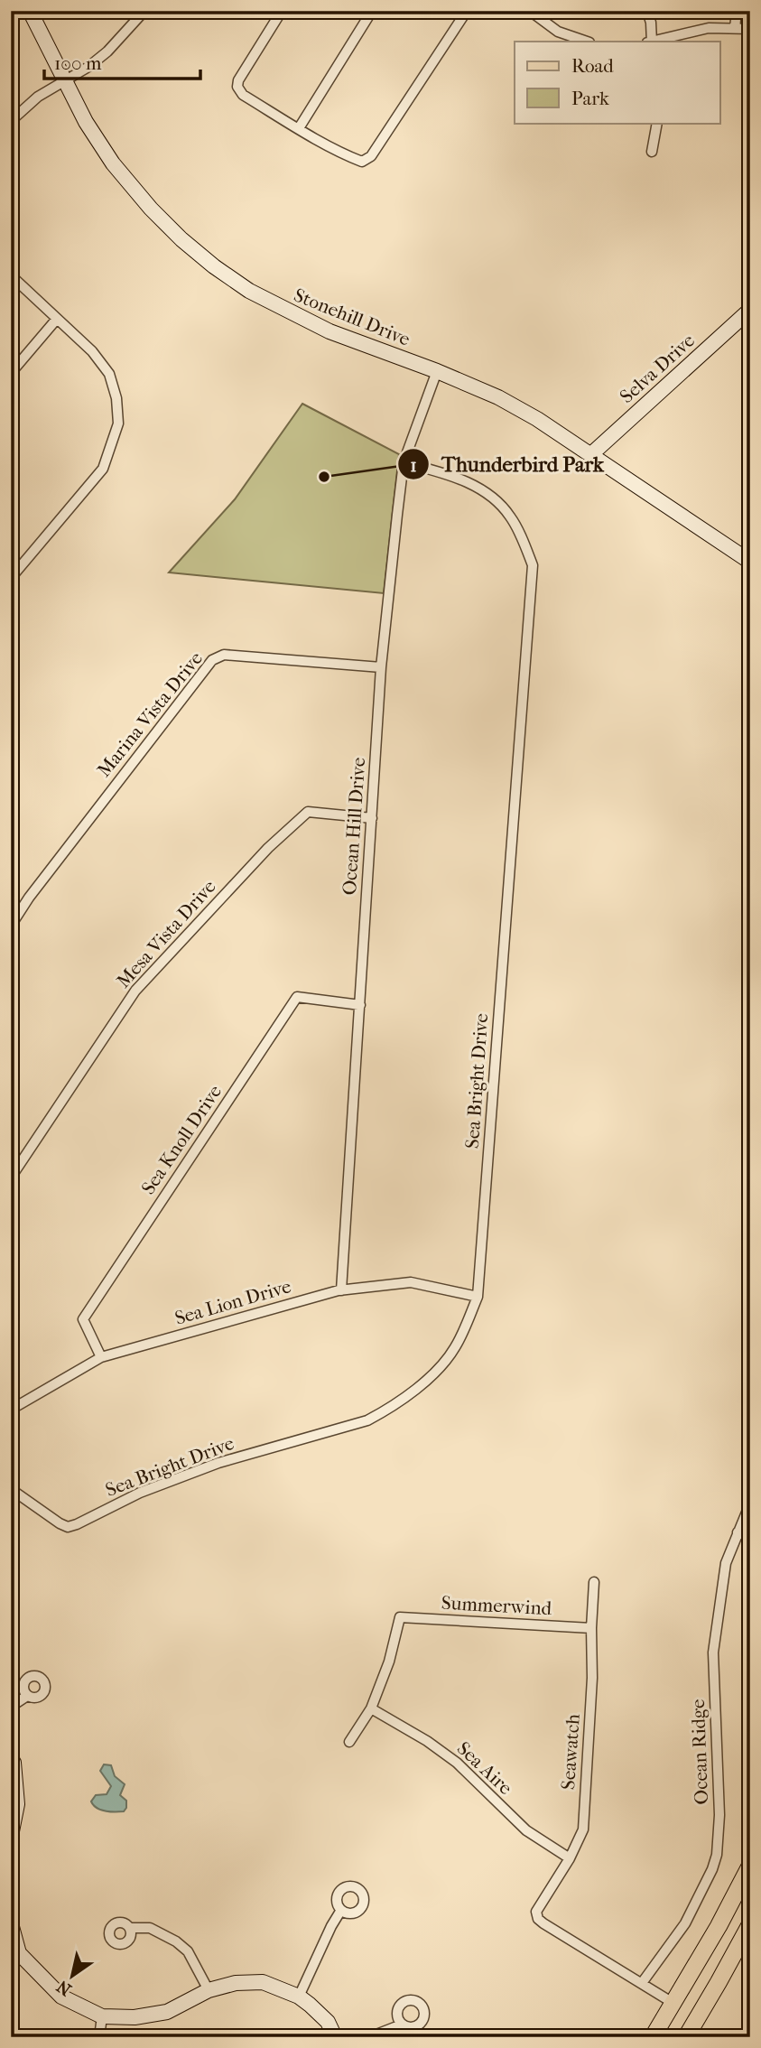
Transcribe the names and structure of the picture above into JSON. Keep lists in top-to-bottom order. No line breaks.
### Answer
{"streets":{"main road":["Stonehill Drive","Selva Drive"],"street":["Marina Vista Drive","Ocean Hill Drive","Mesa Vista Drive","Sea Bright Drive","Sea Knoll Drive","Sea Lion Drive","Summerwind","Seawatch","Ocean Ridge","Sea Aire"]},"crossings":[["Stonehill Drive","Selva Drive"],["Stonehill Drive","Ocean Hill Drive"],["Marina Vista Drive","Ocean Hill Drive"],["Ocean Hill Drive","Mesa Vista Drive"],["Ocean Hill Drive","Sea Bright Drive"],["Ocean Hill Drive","Sea Knoll Drive"],["Ocean Hill Drive","Sea Lion Drive"],["Sea Bright Drive","Sea Lion Drive"],["Sea Knoll Drive","Sea Lion Drive"],["Summerwind","Seawatch"],["Summerwind","Sea Aire"],["Seawatch","Ocean Ridge"],["Seawatch","Sea Aire"]],"places":["Thunderbird Park"],"legend":["Road","Park"],"scale_bar":"100 m","north":"bottom left"}
